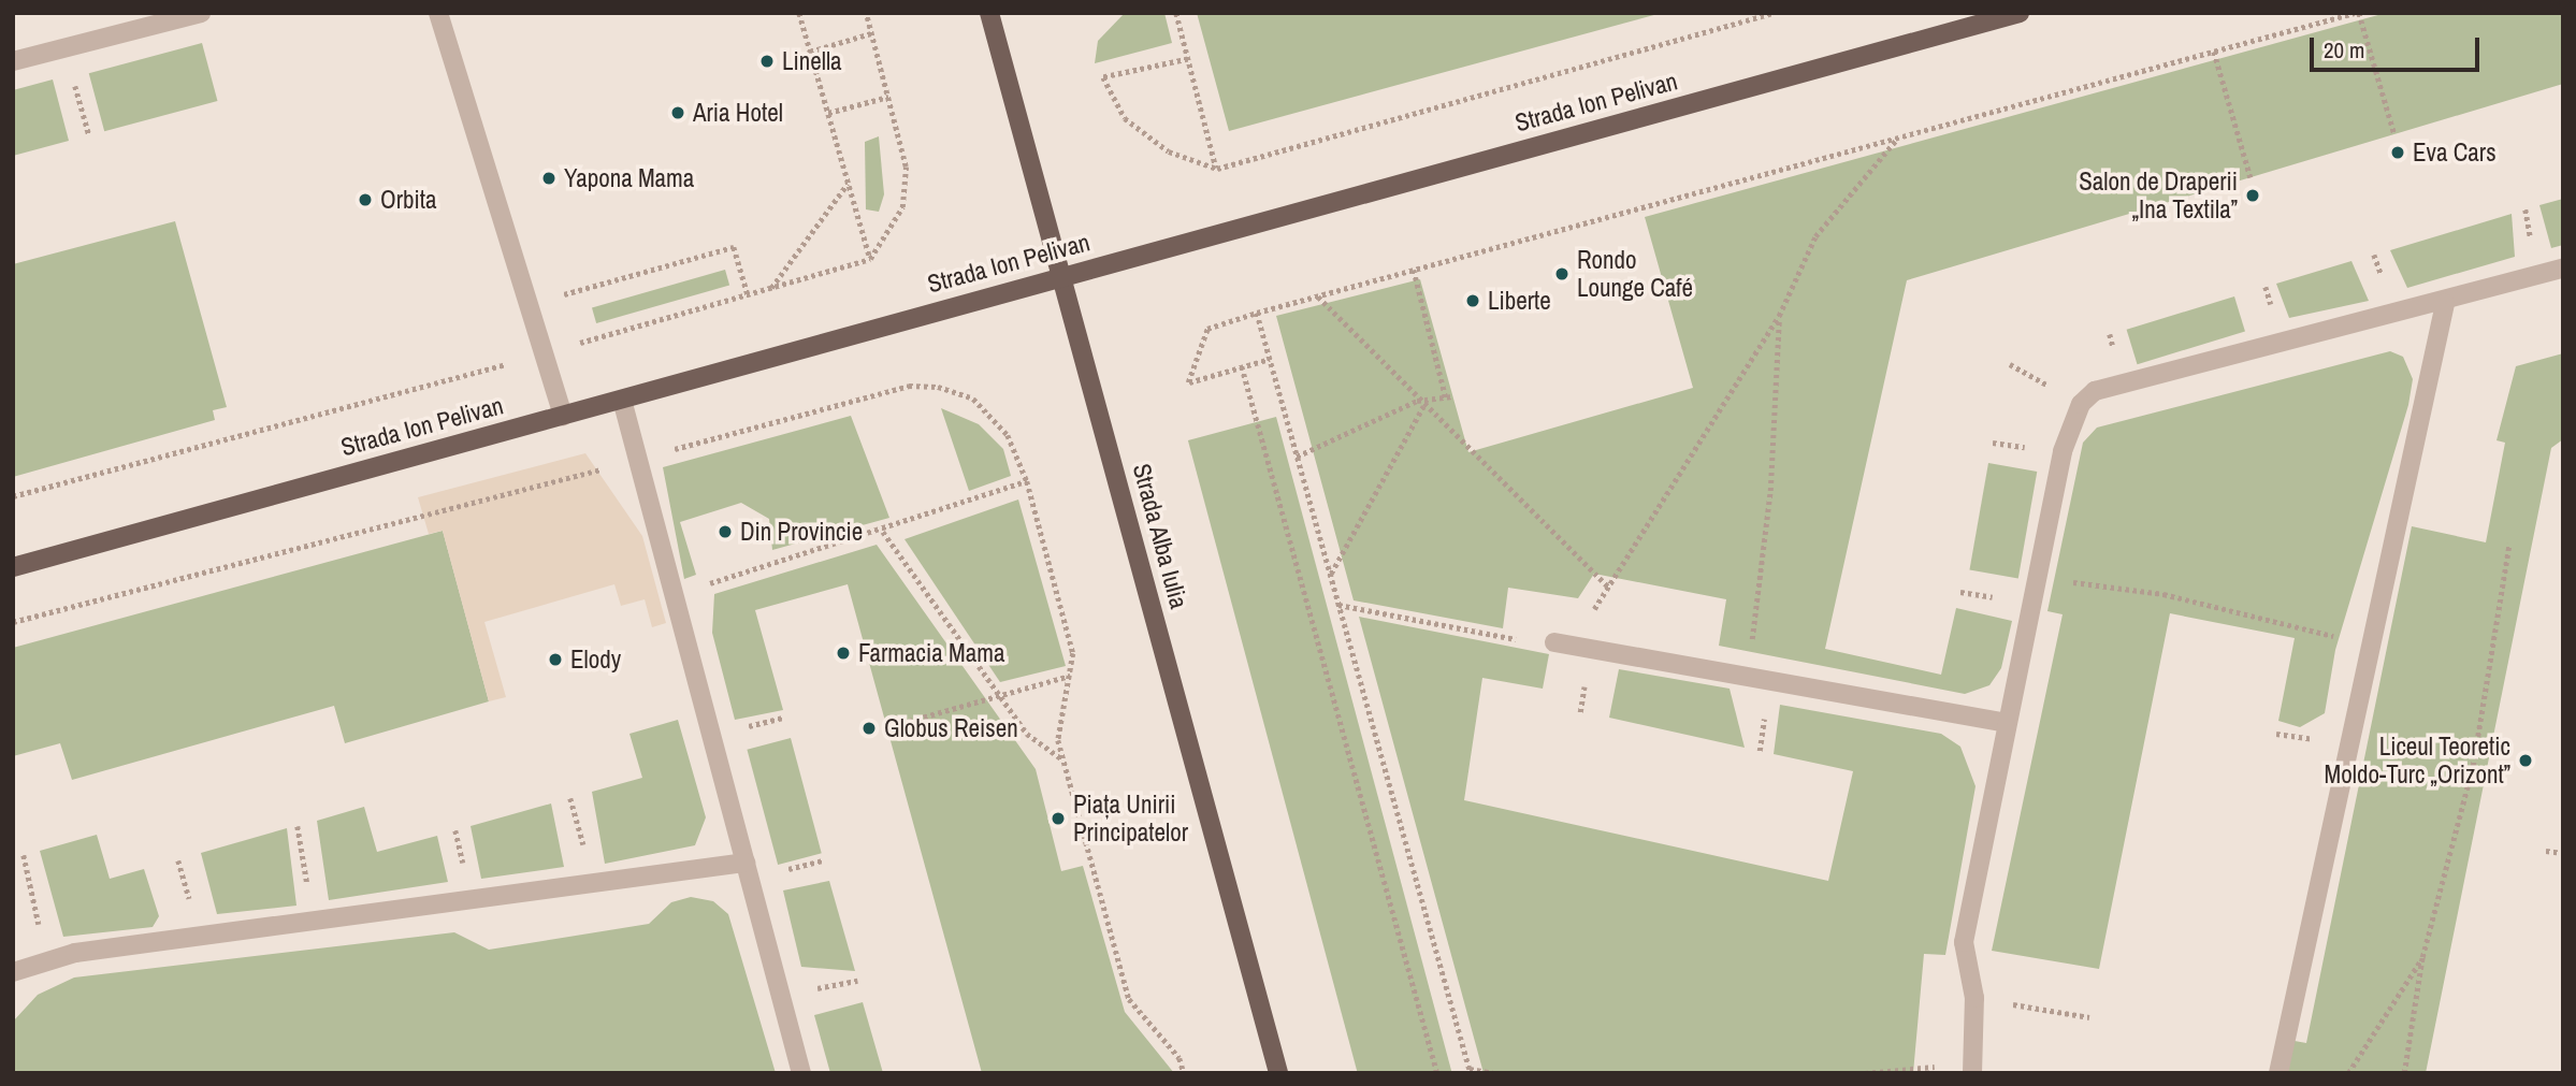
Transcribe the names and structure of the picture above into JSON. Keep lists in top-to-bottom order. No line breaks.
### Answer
{"streets":{"main road":["Strada Ion Pelivan","Strada Alba Iulia"]},"crossings":[["Strada Ion Pelivan","Strada Alba Iulia"]],"places":["Linella","Aria Hotel","Eva Cars","Yapona Mama","Salon de Draperii „Ina Textila”","Orbita","Rondo Lounge Café","Liberte","Din Provincie","Farmacia Mama","Elody","Globus Reisen","Liceul Teoretic Moldo-Turc „Orizont”","Piața Unirii Principatelor"],"scale_bar":"20 m"}
